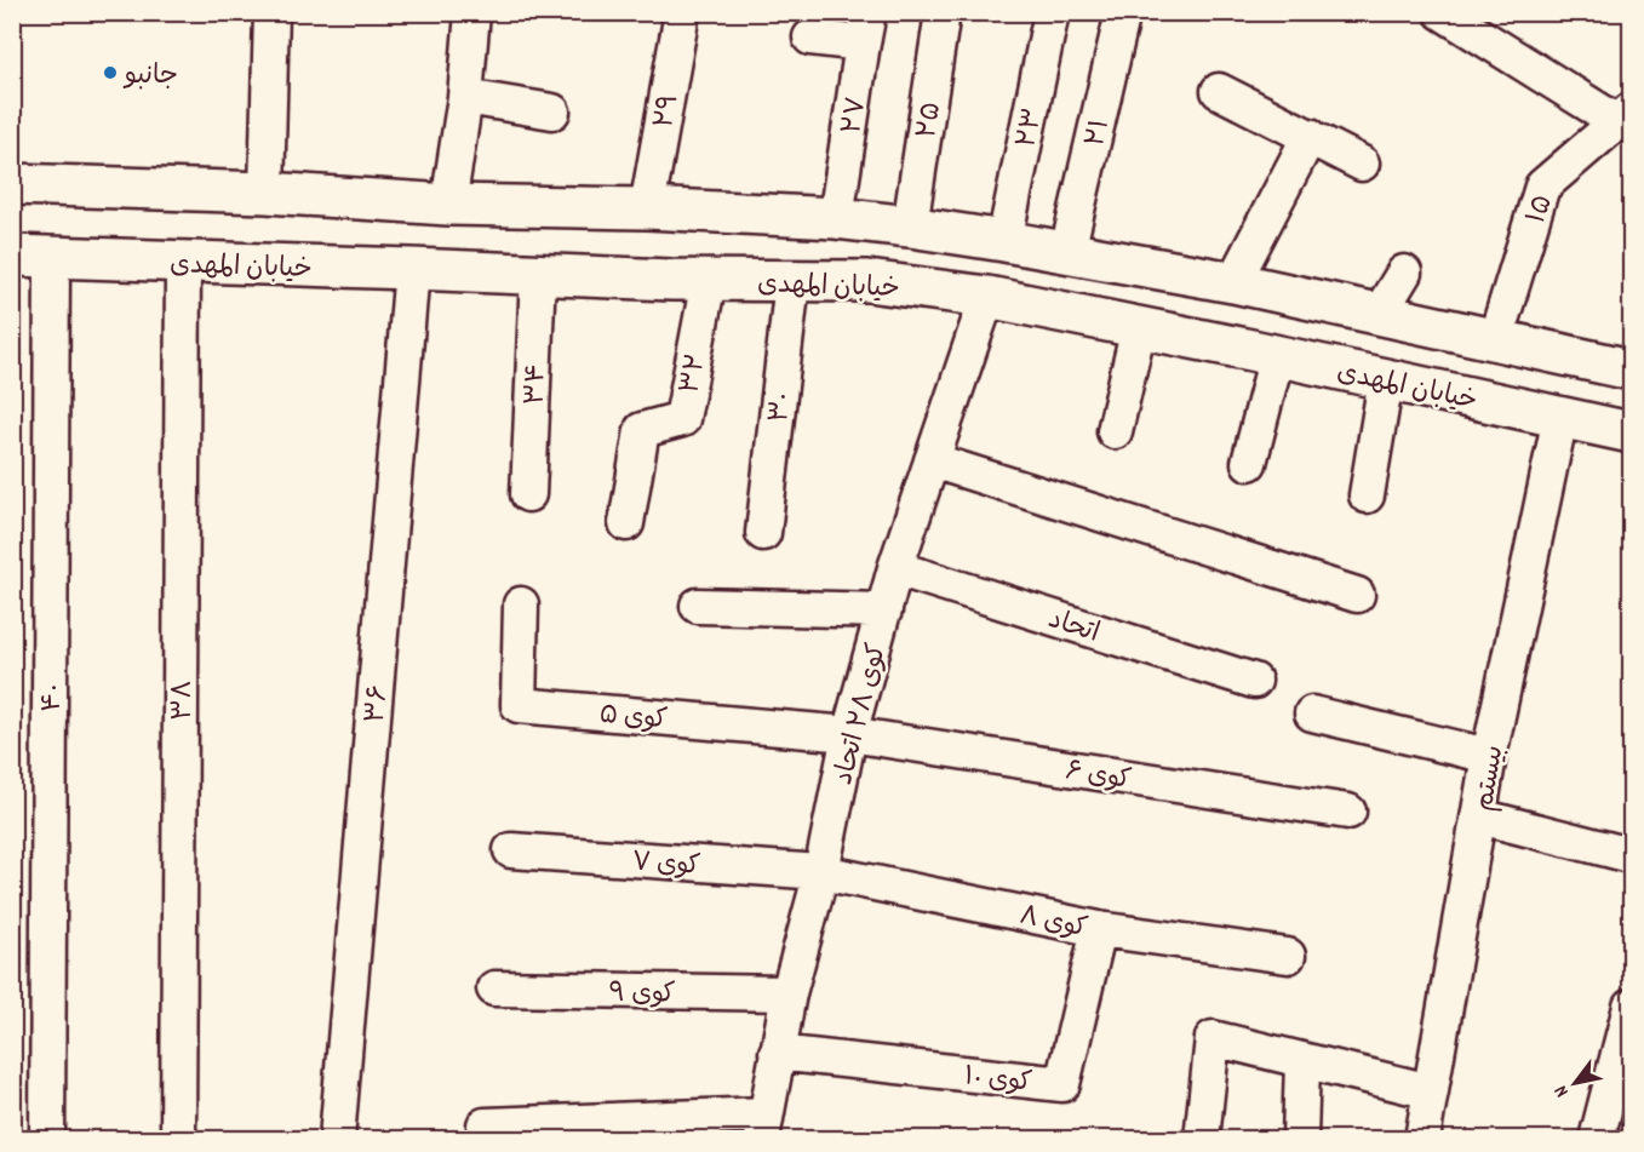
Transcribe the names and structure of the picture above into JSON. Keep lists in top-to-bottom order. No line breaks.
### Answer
{"streets":{"street":["۲۹","۲۷","۲۵","۲۳","۲۱","۱۵","خیابان المهدی","۳۲","۳۴","۳۰","اتحاد","۴۰","۳۸","۳۶","کوی ۲۸ اتحاد","کوی ۵","کوی ۶","بیستم","کوی ۷","کوی ۸","کوی ۹","کوی ۱۰"]},"crossings":[["خیابان المهدی","۳۲"],["خیابان المهدی","۳۴"],["خیابان المهدی","۳۰"],["خیابان المهدی","۴۰"],["خیابان المهدی","۳۸"],["خیابان المهدی","۳۶"],["خیابان المهدی","کوی ۲۸ اتحاد"],["خیابان المهدی","بیستم"],["اتحاد","کوی ۲۸ اتحاد"],["کوی ۲۸ اتحاد","کوی ۵"],["کوی ۲۸ اتحاد","کوی ۶"],["کوی ۲۸ اتحاد","کوی ۷"],["کوی ۲۸ اتحاد","کوی ۸"],["کوی ۲۸ اتحاد","کوی ۹"],["کوی ۲۸ اتحاد","کوی ۱۰"],["کوی ۵","کوی ۶"],["کوی ۷","کوی ۸"],["کوی ۸","کوی ۱۰"]],"places":["جانبو"],"north":"bottom left"}
